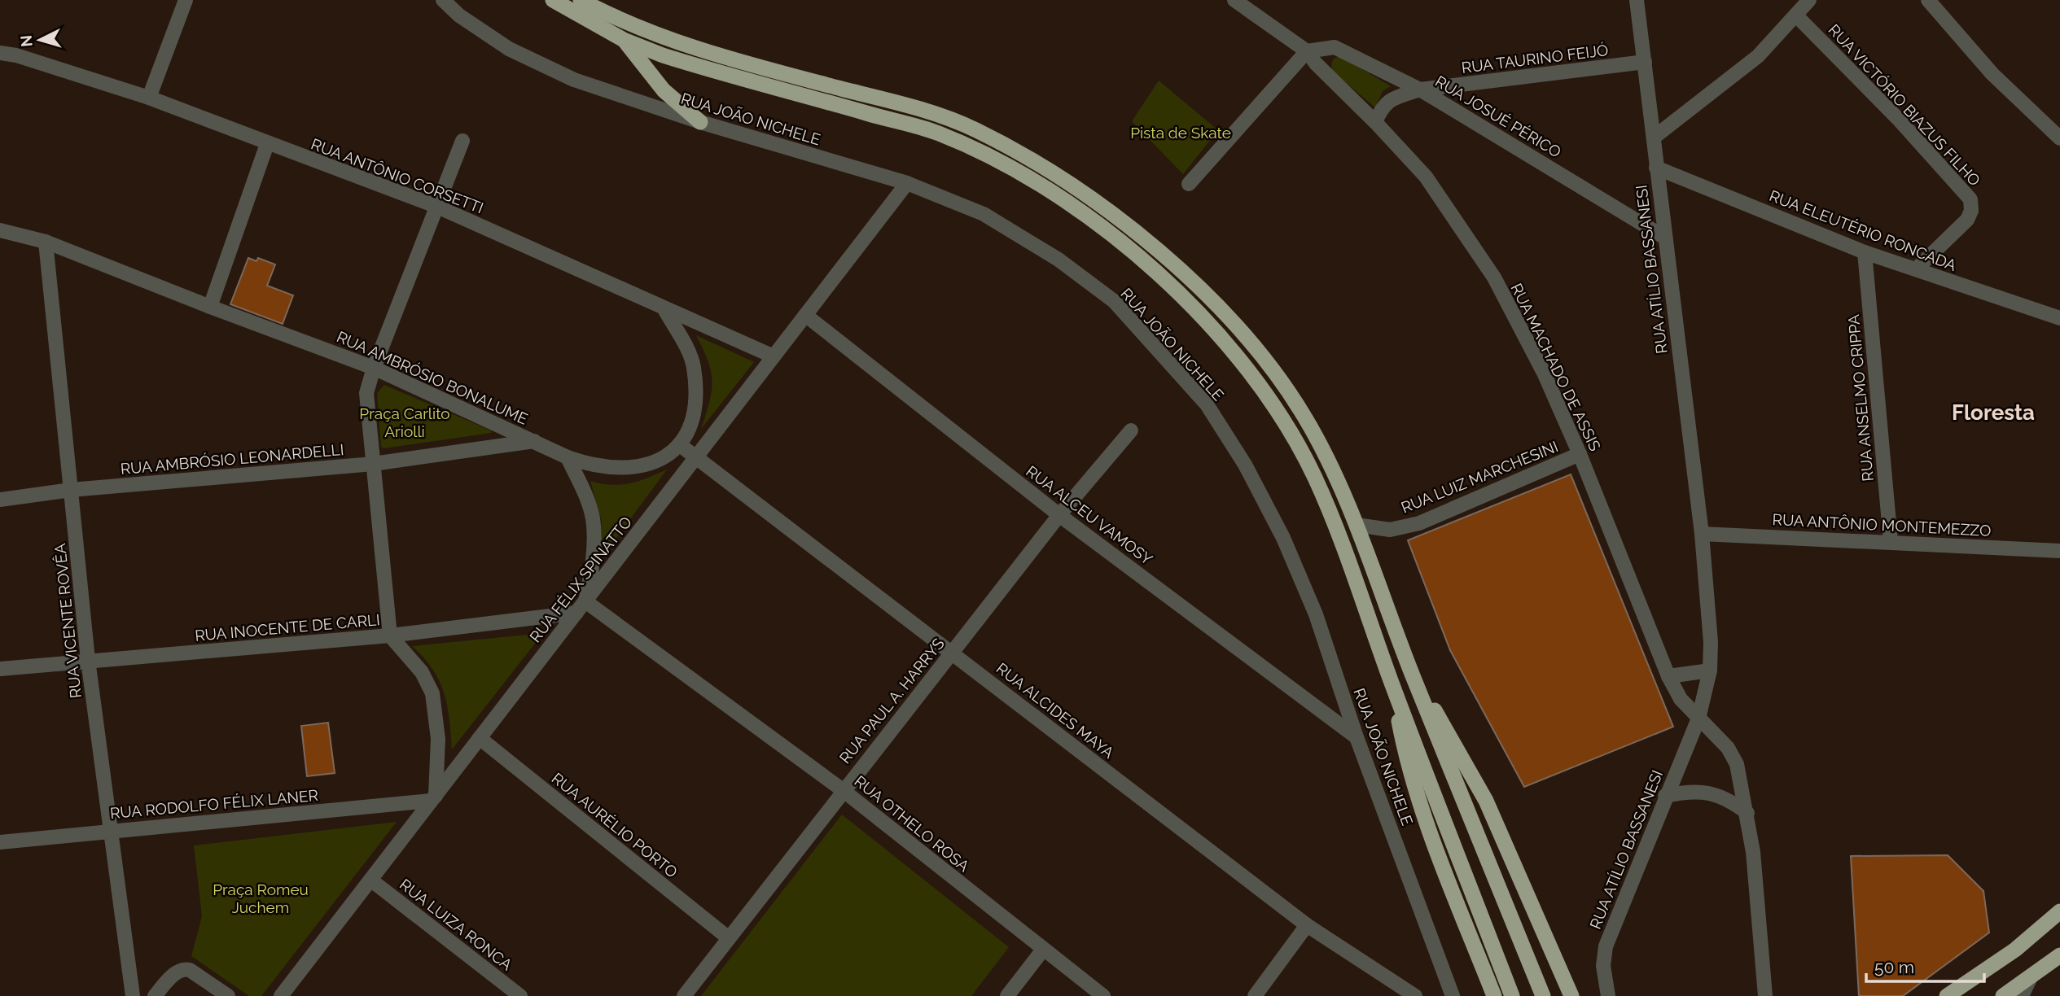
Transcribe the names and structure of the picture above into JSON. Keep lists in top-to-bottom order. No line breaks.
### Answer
{"streets":{"street":["RUA TAURINO FEIJÓ","RUA VICTÓRIO BIAZUS FILHO","RUA JOSUÉ PÉRICO","RUA JOÃO NICHELE","RUA ANTÔNIO CORSETTI","RUA ELEUTÉRIO RONCADA","RUA ATÍLIO BASSANESI","RUA MACHADO DE ASSIS","RUA AMBRÓSIO BONALUME","RUA ANSELMO CRIPPA","RUA AMBRÓSIO LEONARDELLI","RUA LUIZ MARCHESINI","RUA ALCEU VAMOSY","RUA ANTÔNIO MONTEMEZZO","RUA FÉLIX SPINATTO","RUA VICENTE ROVÊA","RUA INOCENTE DE CARLI","RUA PAUL A. HARRYS","RUA ALCIDES MAYA","RUA RODOLFO FÉLIX LANER","RUA OTHELO ROSA","RUA AURÉLIO PORTO","RUA LUIZA RONCA"]},"crossings":[["RUA TAURINO FEIJÓ","RUA JOSUÉ PÉRICO"],["RUA TAURINO FEIJÓ","RUA ATÍLIO BASSANESI"],["RUA TAURINO FEIJÓ","RUA MACHADO DE ASSIS"],["RUA VICTÓRIO BIAZUS FILHO","RUA ELEUTÉRIO RONCADA"],["RUA JOSUÉ PÉRICO","RUA ATÍLIO BASSANESI"],["RUA JOSUÉ PÉRICO","RUA MACHADO DE ASSIS"],["RUA JOÃO NICHELE","RUA ALCEU VAMOSY"],["RUA JOÃO NICHELE","RUA FÉLIX SPINATTO"],["RUA ANTÔNIO CORSETTI","RUA AMBRÓSIO BONALUME"],["RUA ANTÔNIO CORSETTI","RUA FÉLIX SPINATTO"],["RUA ELEUTÉRIO RONCADA","RUA ATÍLIO BASSANESI"],["RUA ELEUTÉRIO RONCADA","RUA ANSELMO CRIPPA"],["RUA ATÍLIO BASSANESI","RUA MACHADO DE ASSIS"],["RUA ATÍLIO BASSANESI","RUA ANTÔNIO MONTEMEZZO"],["RUA MACHADO DE ASSIS","RUA LUIZ MARCHESINI"],["RUA AMBRÓSIO BONALUME","RUA AMBRÓSIO LEONARDELLI"],["RUA AMBRÓSIO BONALUME","RUA VICENTE ROVÊA"],["RUA AMBRÓSIO BONALUME","RUA ALCIDES MAYA"],["RUA ANSELMO CRIPPA","RUA ANTÔNIO MONTEMEZZO"],["RUA AMBRÓSIO LEONARDELLI","RUA VICENTE ROVÊA"],["RUA ALCEU VAMOSY","RUA FÉLIX SPINATTO"],["RUA ALCEU VAMOSY","RUA PAUL A. HARRYS"],["RUA FÉLIX SPINATTO","RUA INOCENTE DE CARLI"],["RUA FÉLIX SPINATTO","RUA ALCIDES MAYA"],["RUA FÉLIX SPINATTO","RUA RODOLFO FÉLIX LANER"],["RUA FÉLIX SPINATTO","RUA OTHELO ROSA"],["RUA FÉLIX SPINATTO","RUA AURÉLIO PORTO"],["RUA FÉLIX SPINATTO","RUA LUIZA RONCA"],["RUA VICENTE ROVÊA","RUA INOCENTE DE CARLI"],["RUA VICENTE ROVÊA","RUA RODOLFO FÉLIX LANER"],["RUA PAUL A. HARRYS","RUA ALCIDES MAYA"],["RUA PAUL A. HARRYS","RUA OTHELO ROSA"],["RUA PAUL A. HARRYS","RUA AURÉLIO PORTO"]],"districts":["Floresta"],"parks":["Pista de Skate","Praça Carlito Ariolli","Praça Romeu Juchem"],"scale_bar":"50 m","north":"left"}
